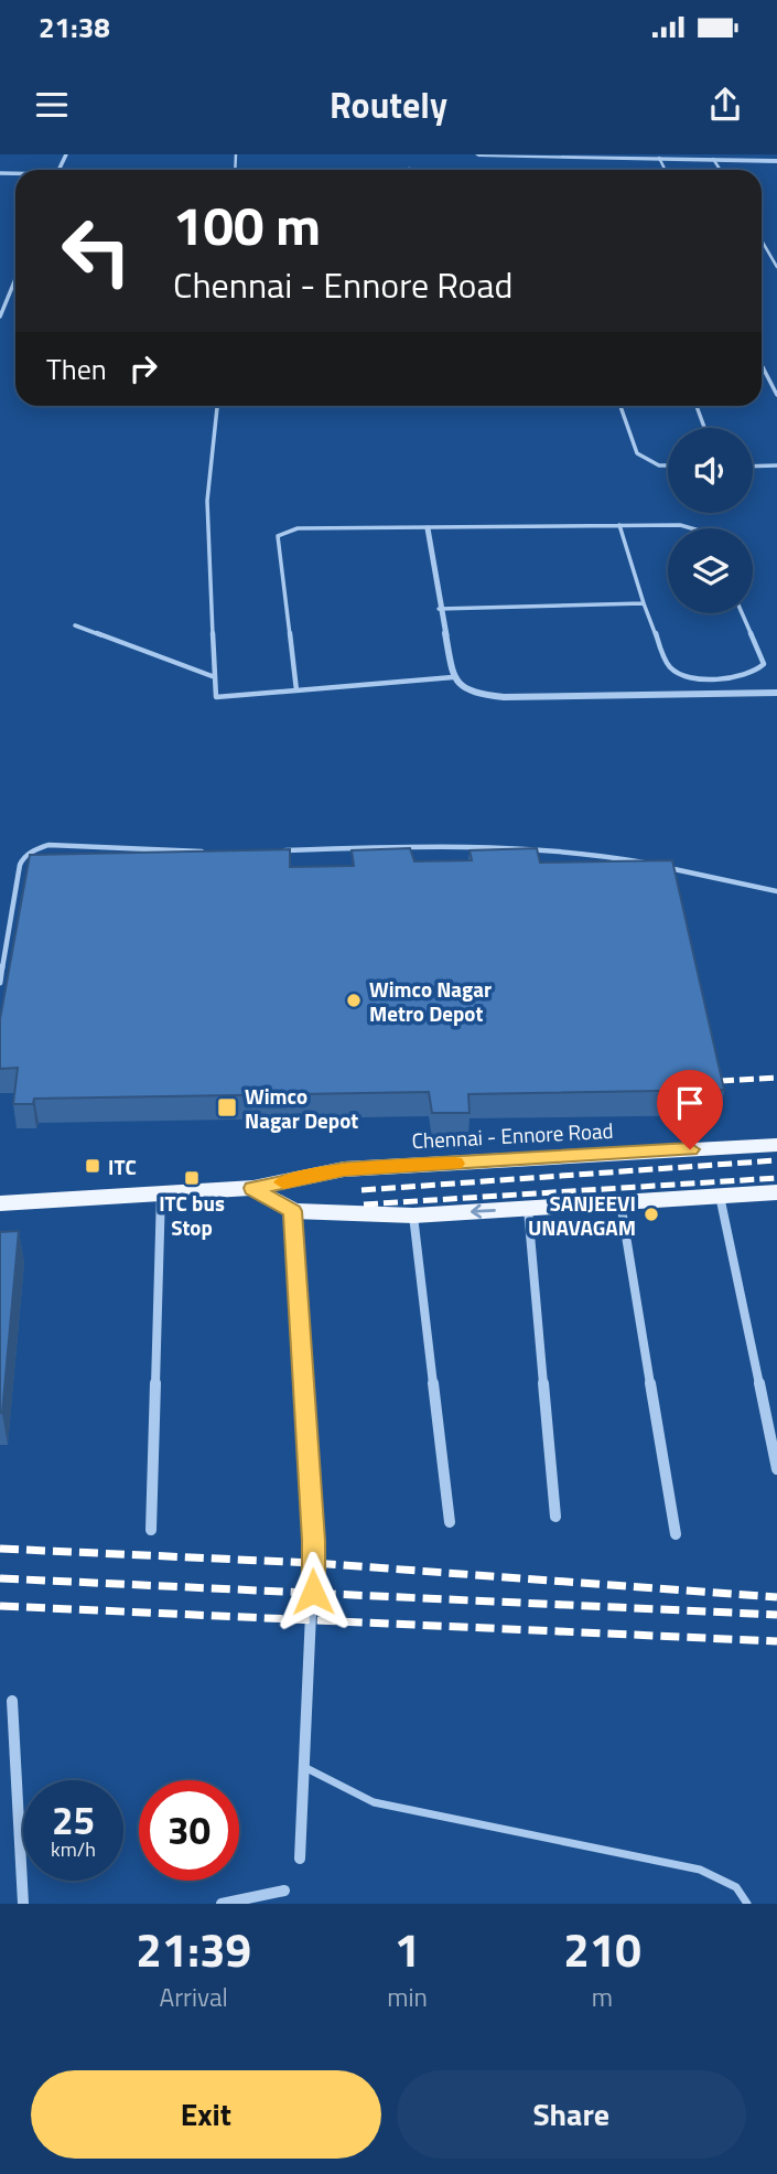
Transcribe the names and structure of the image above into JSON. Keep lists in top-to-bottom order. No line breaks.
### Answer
{"streets":{"main road":["Chennai - Ennore Road"]},"places":{"other":["Wimco Nagar Metro Depot","SANJEEVI UNAVAGAM"],"transit":["Wimco Nagar Depot","ITC","ITC bus Stop"]},"page":{"status":"21:38","header":"Routely","turn":["100 m","Chennai - Ennore Road"],"then":"Then","speed":"25 km/h","limit":"30","eta":["21:39","Arrival","1","min","210","m"],"buttons":["Exit","Share"]}}
